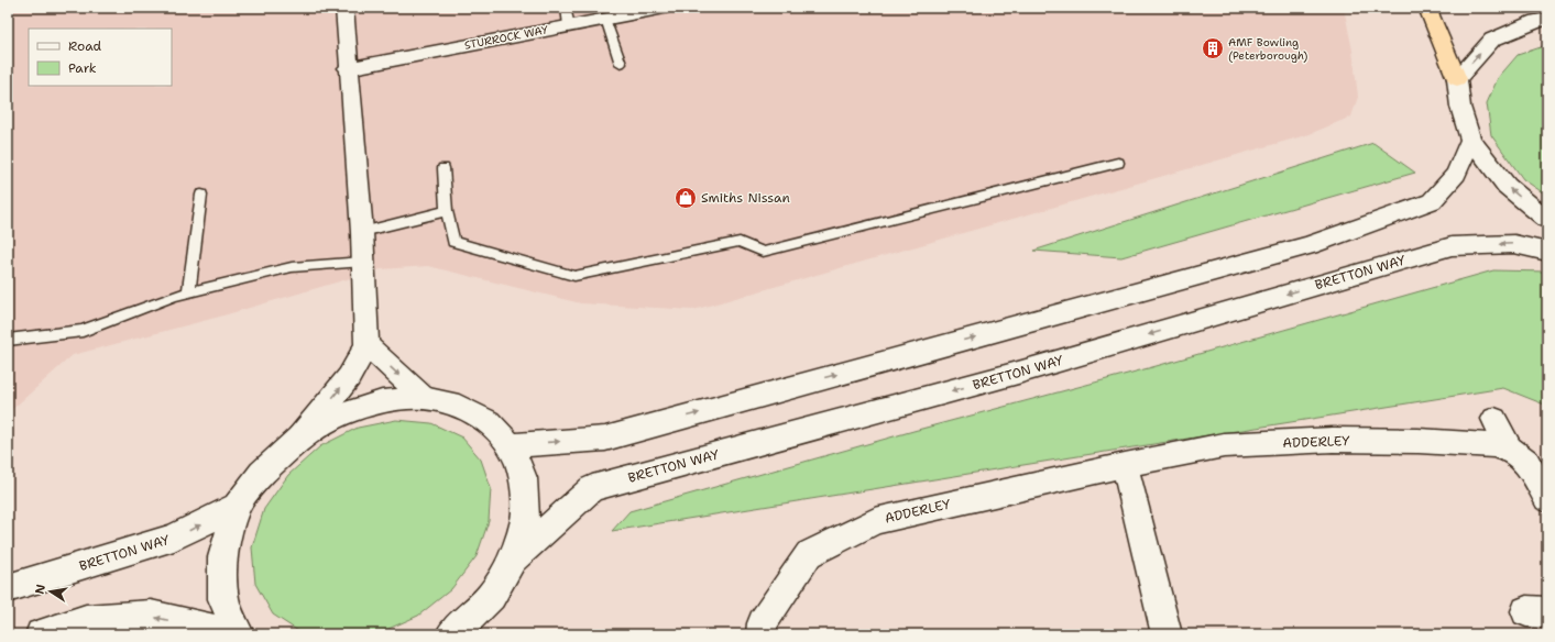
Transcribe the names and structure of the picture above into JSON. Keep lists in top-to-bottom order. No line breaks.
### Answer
{"streets":{"street":["STURROCK WAY","BRETTON WAY","ADDERLEY"]},"places":{"building":["AMF Bowling (Peterborough)"],"shop":["Smiths Nissan"]},"legend":["Road","Park"],"north":"left"}
